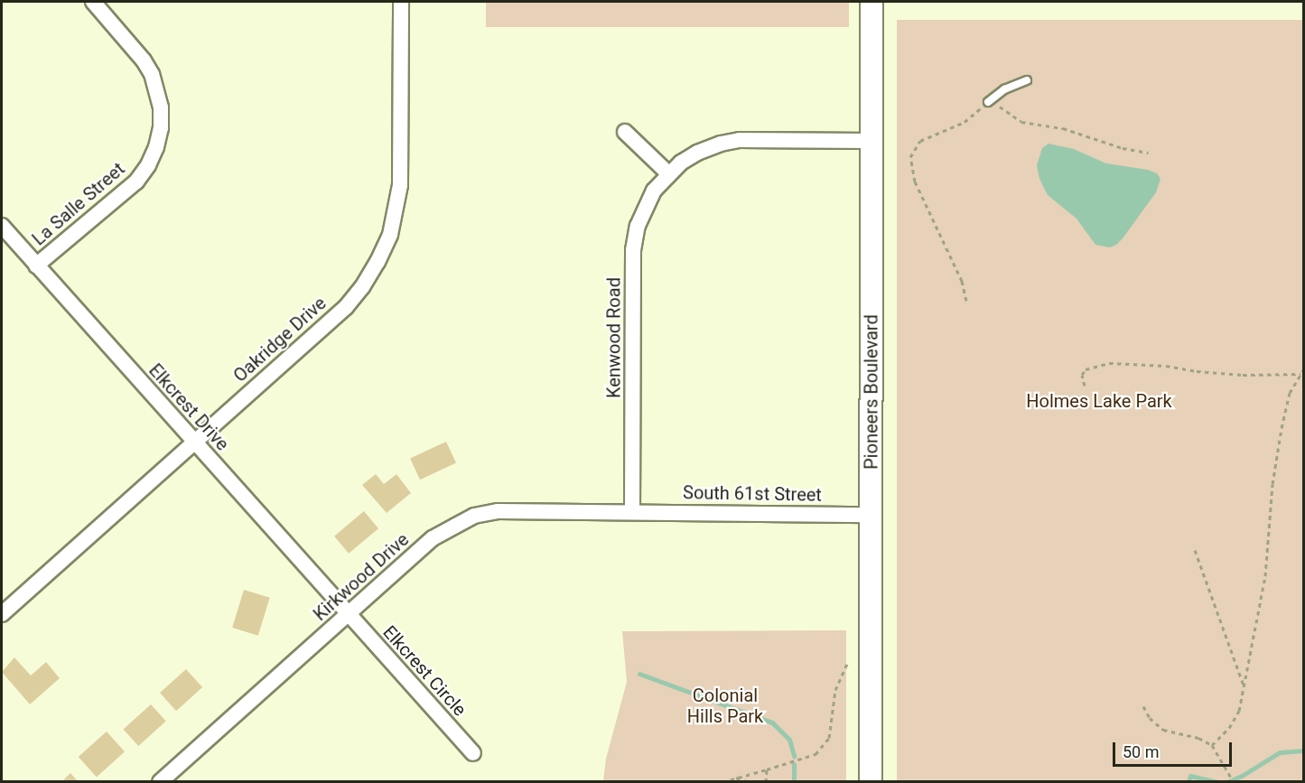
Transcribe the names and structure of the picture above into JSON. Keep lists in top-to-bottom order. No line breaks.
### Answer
{"streets":{"main road":["Pioneers Boulevard"],"street":["La Salle Street","Kenwood Road","Oakridge Drive","Elkcrest Drive","South 61st Street","Kirkwood Drive","Elkcrest Circle"]},"crossings":[["La Salle Street","Elkcrest Drive"],["Kenwood Road","Pioneers Boulevard"],["Kenwood Road","South 61st Street"],["Kenwood Road","Kirkwood Drive"],["Oakridge Drive","Elkcrest Drive"],["Pioneers Boulevard","South 61st Street"],["Elkcrest Drive","Kirkwood Drive"],["Elkcrest Drive","Elkcrest Circle"],["South 61st Street","Kirkwood Drive"],["Kirkwood Drive","Elkcrest Circle"]],"parks":["Holmes Lake Park","Colonial Hills Park"],"scale_bar":"50 m"}
